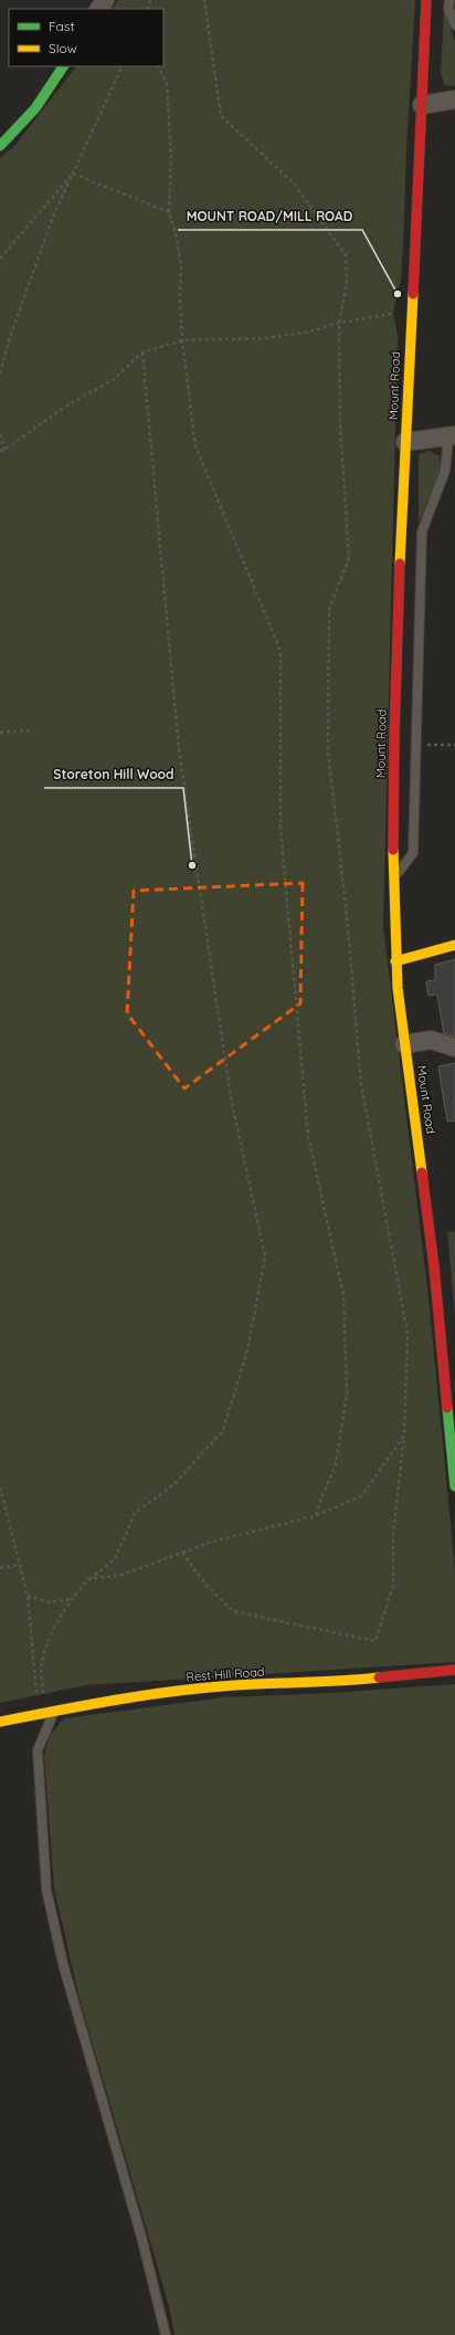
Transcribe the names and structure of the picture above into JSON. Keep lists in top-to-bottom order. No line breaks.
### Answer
{"streets":{"main road":["Mount Road","Rest Hill Road"]},"places":["MOUNT ROAD/MILL ROAD","Storeton Hill Wood"],"legend":["Fast","Slow"]}
